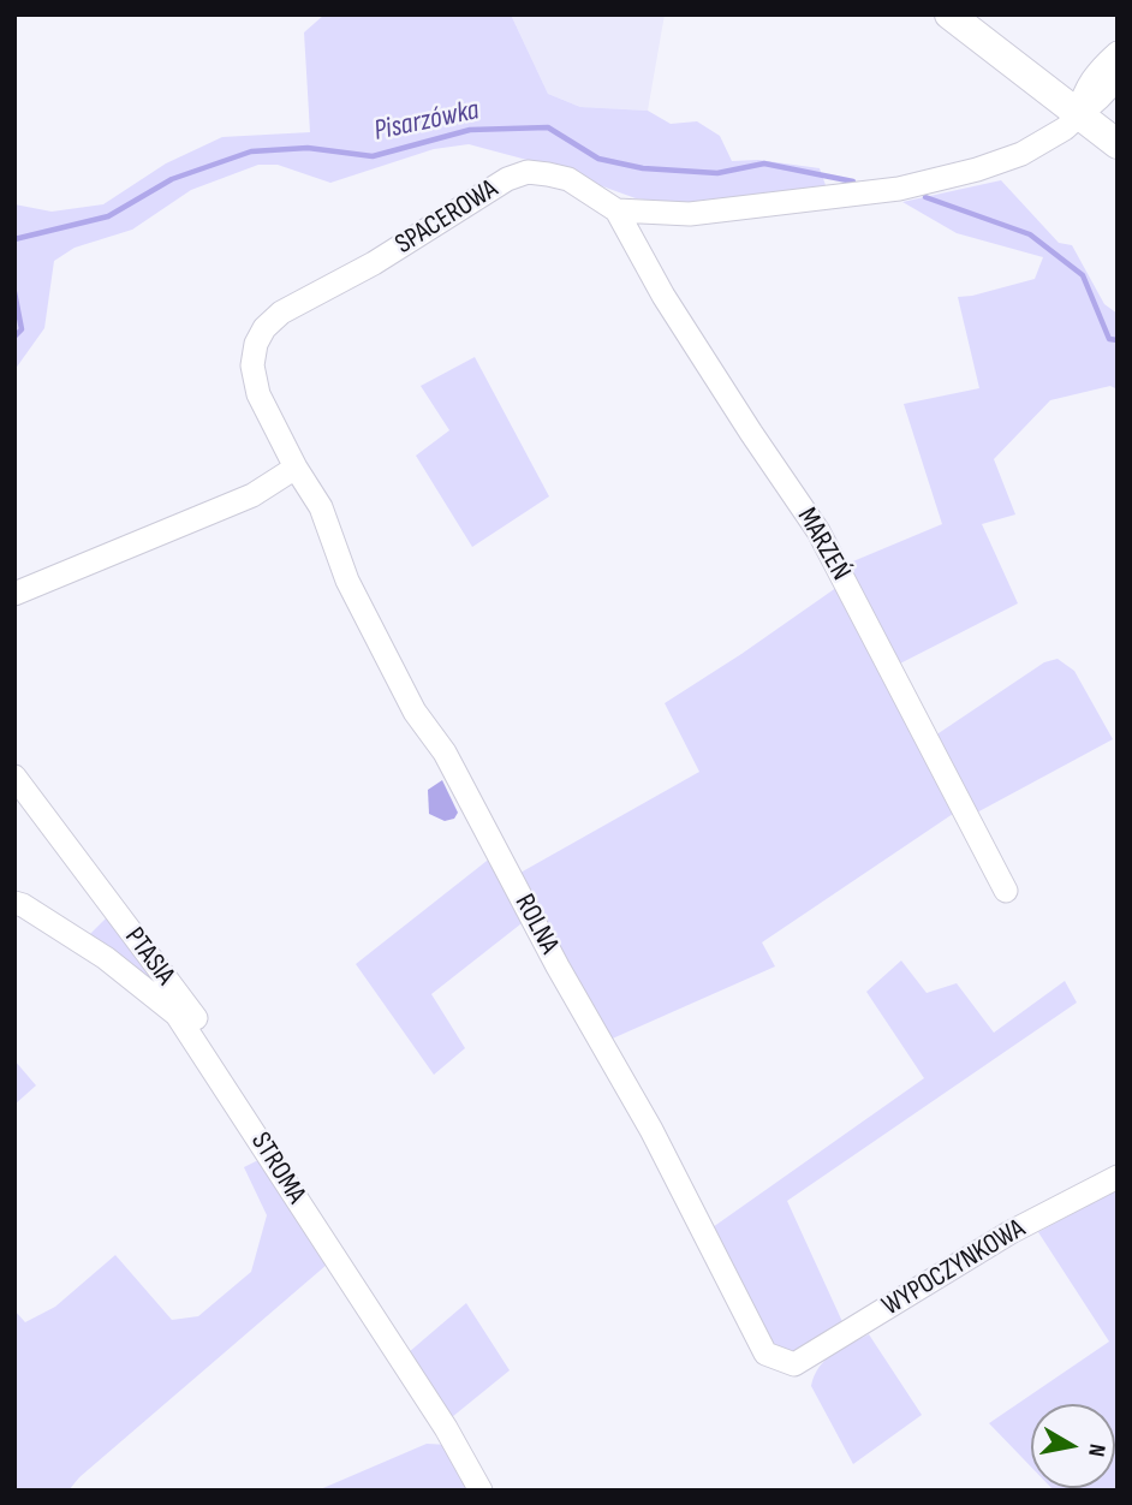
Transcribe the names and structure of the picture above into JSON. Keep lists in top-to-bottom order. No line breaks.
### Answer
{"streets":{"street":["SPACEROWA","MARZEŃ","ROLNA","PTASIA","STROMA","WYPOCZYNKOWA"]},"crossings":[["SPACEROWA","MARZEŃ"],["SPACEROWA","ROLNA"],["ROLNA","WYPOCZYNKOWA"]],"water":["Pisarzówka"],"north":"right"}
